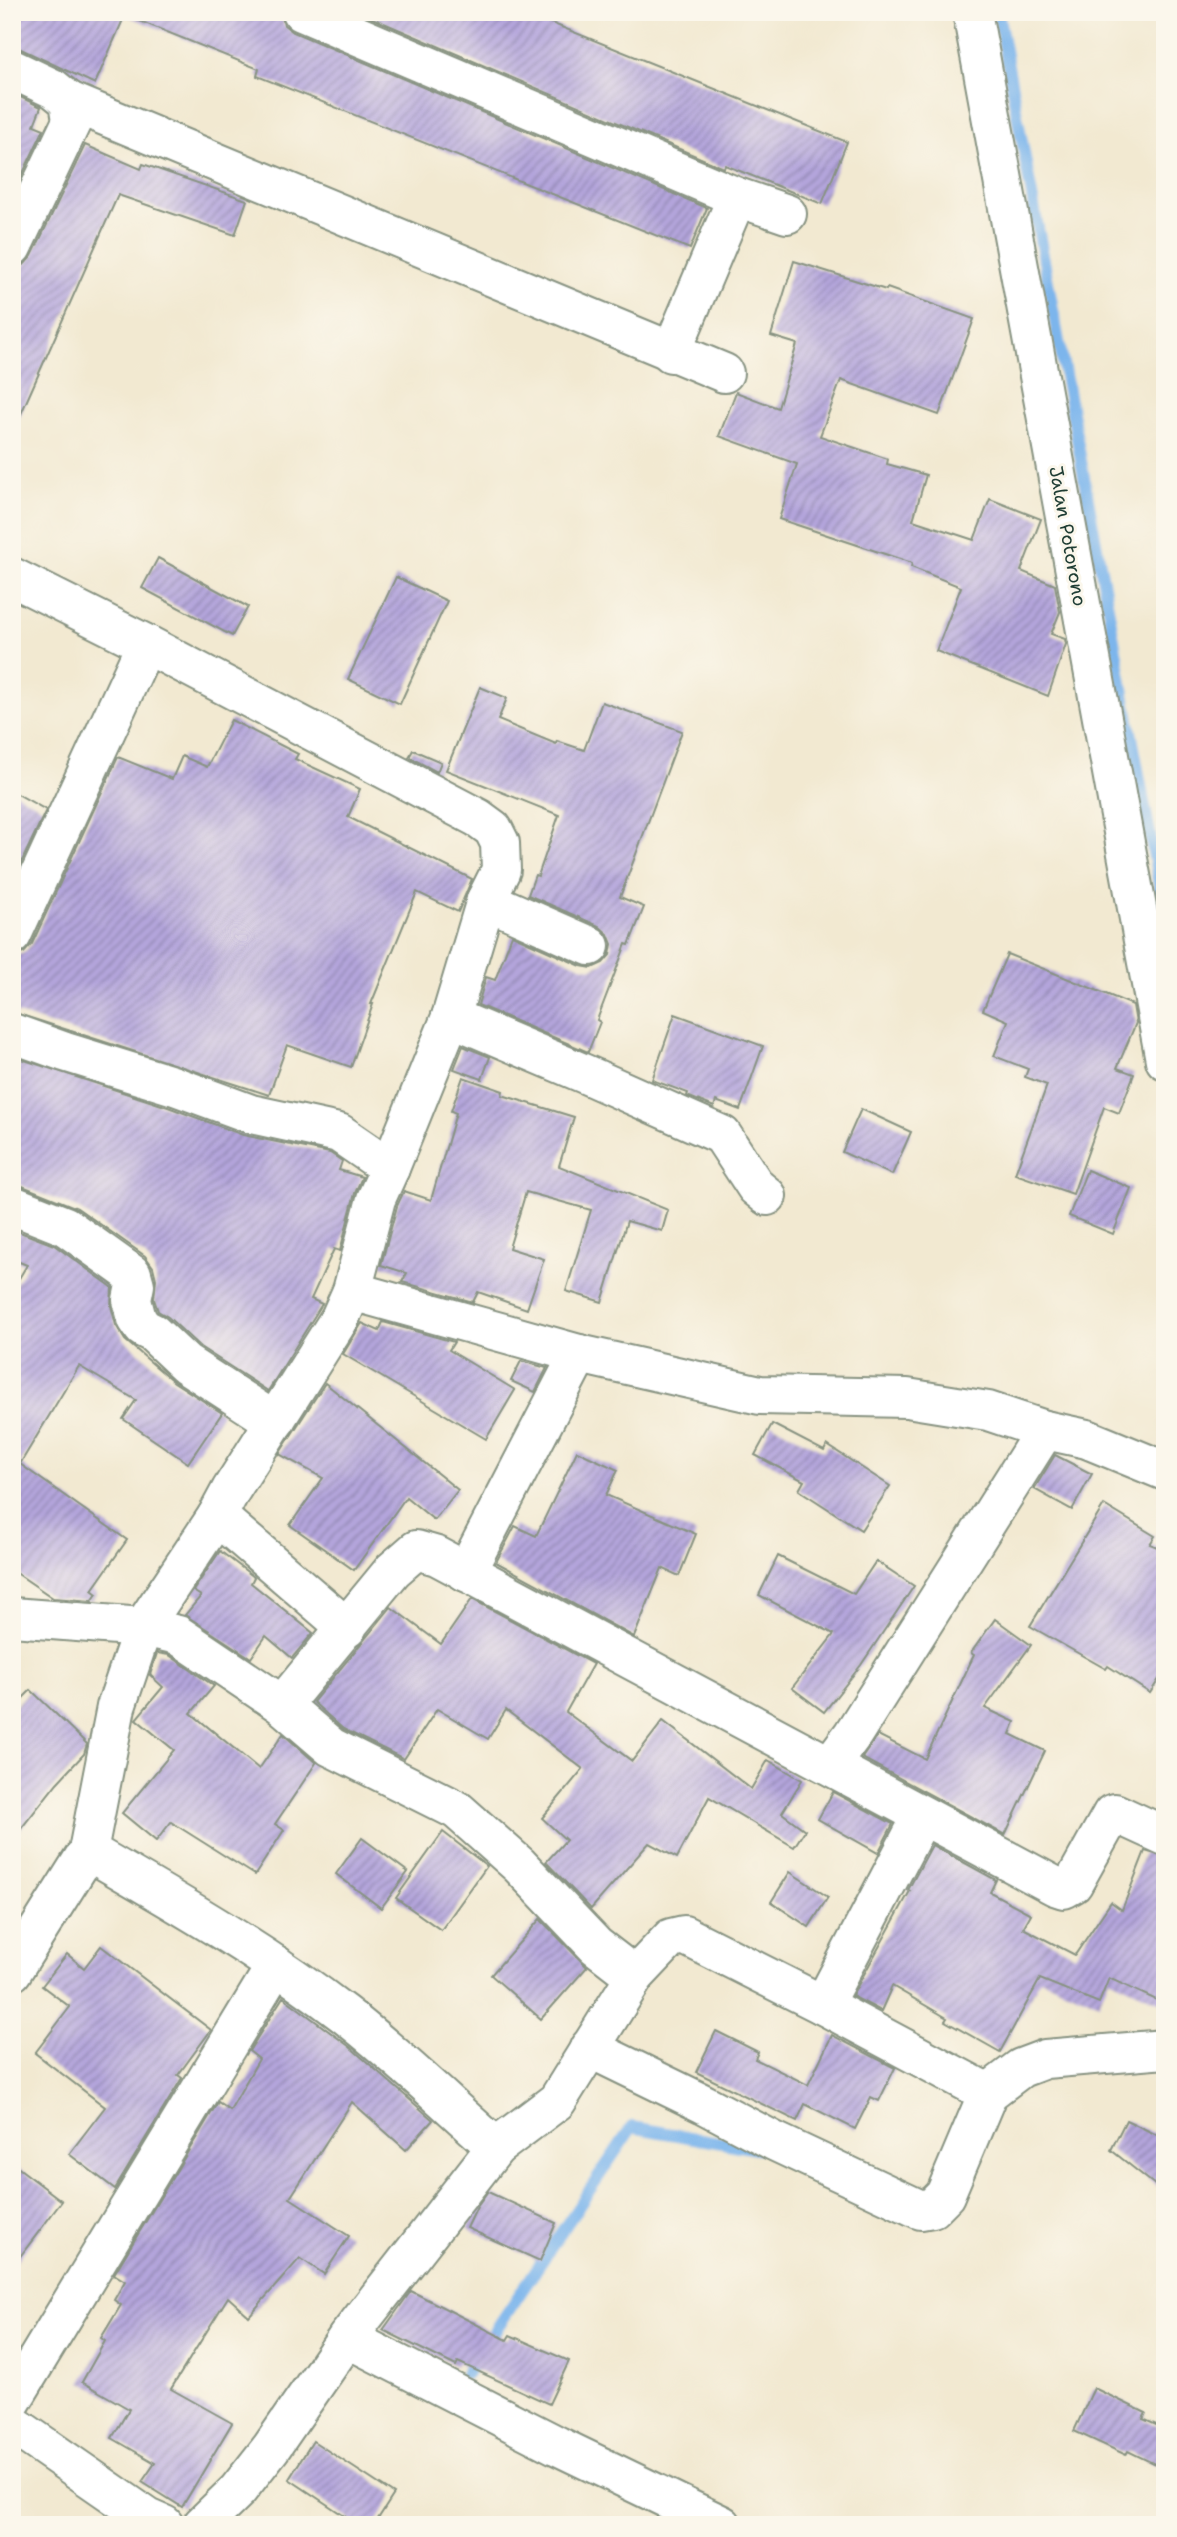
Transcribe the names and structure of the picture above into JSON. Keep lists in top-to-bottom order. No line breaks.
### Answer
{"streets":{"street":["Jalan Potorono"]}}
